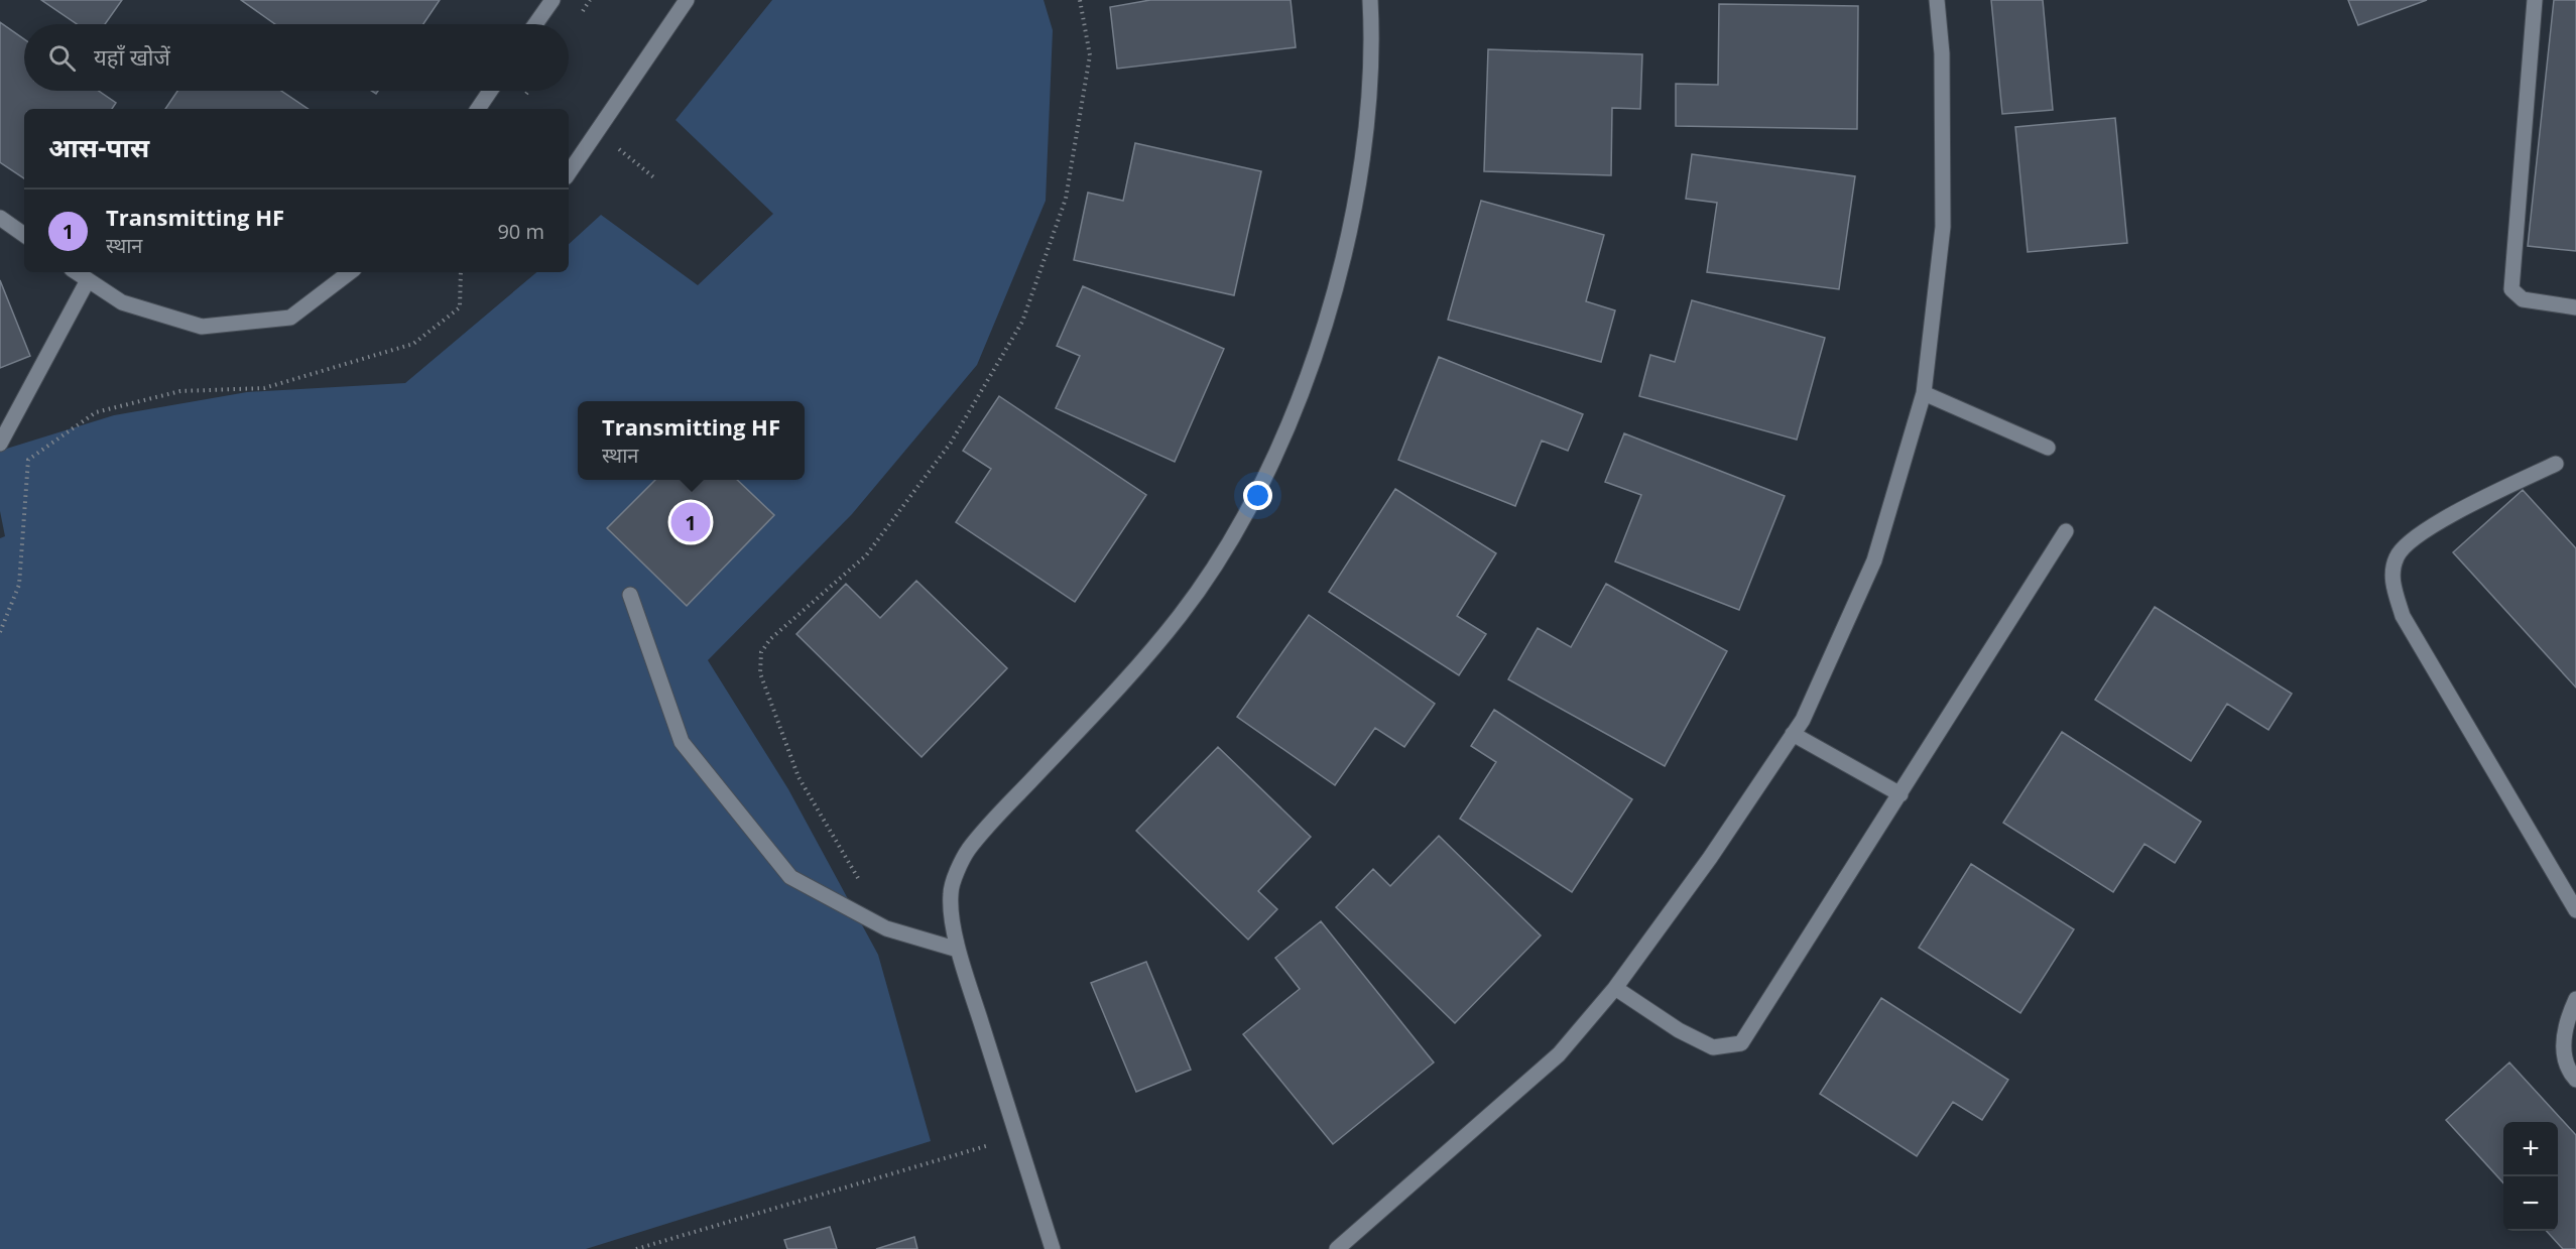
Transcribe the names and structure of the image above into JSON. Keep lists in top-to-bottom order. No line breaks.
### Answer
{"page":{"search":"यहाँ खोजें","heading":"आस-पास","list":[{"mark":"1","name":"Transmitting HF","note":"स्थान","value":"90 m"}],"popup":["Transmitting HF","स्थान"],"pins":"1","map_buttons":["+","−"]}}
